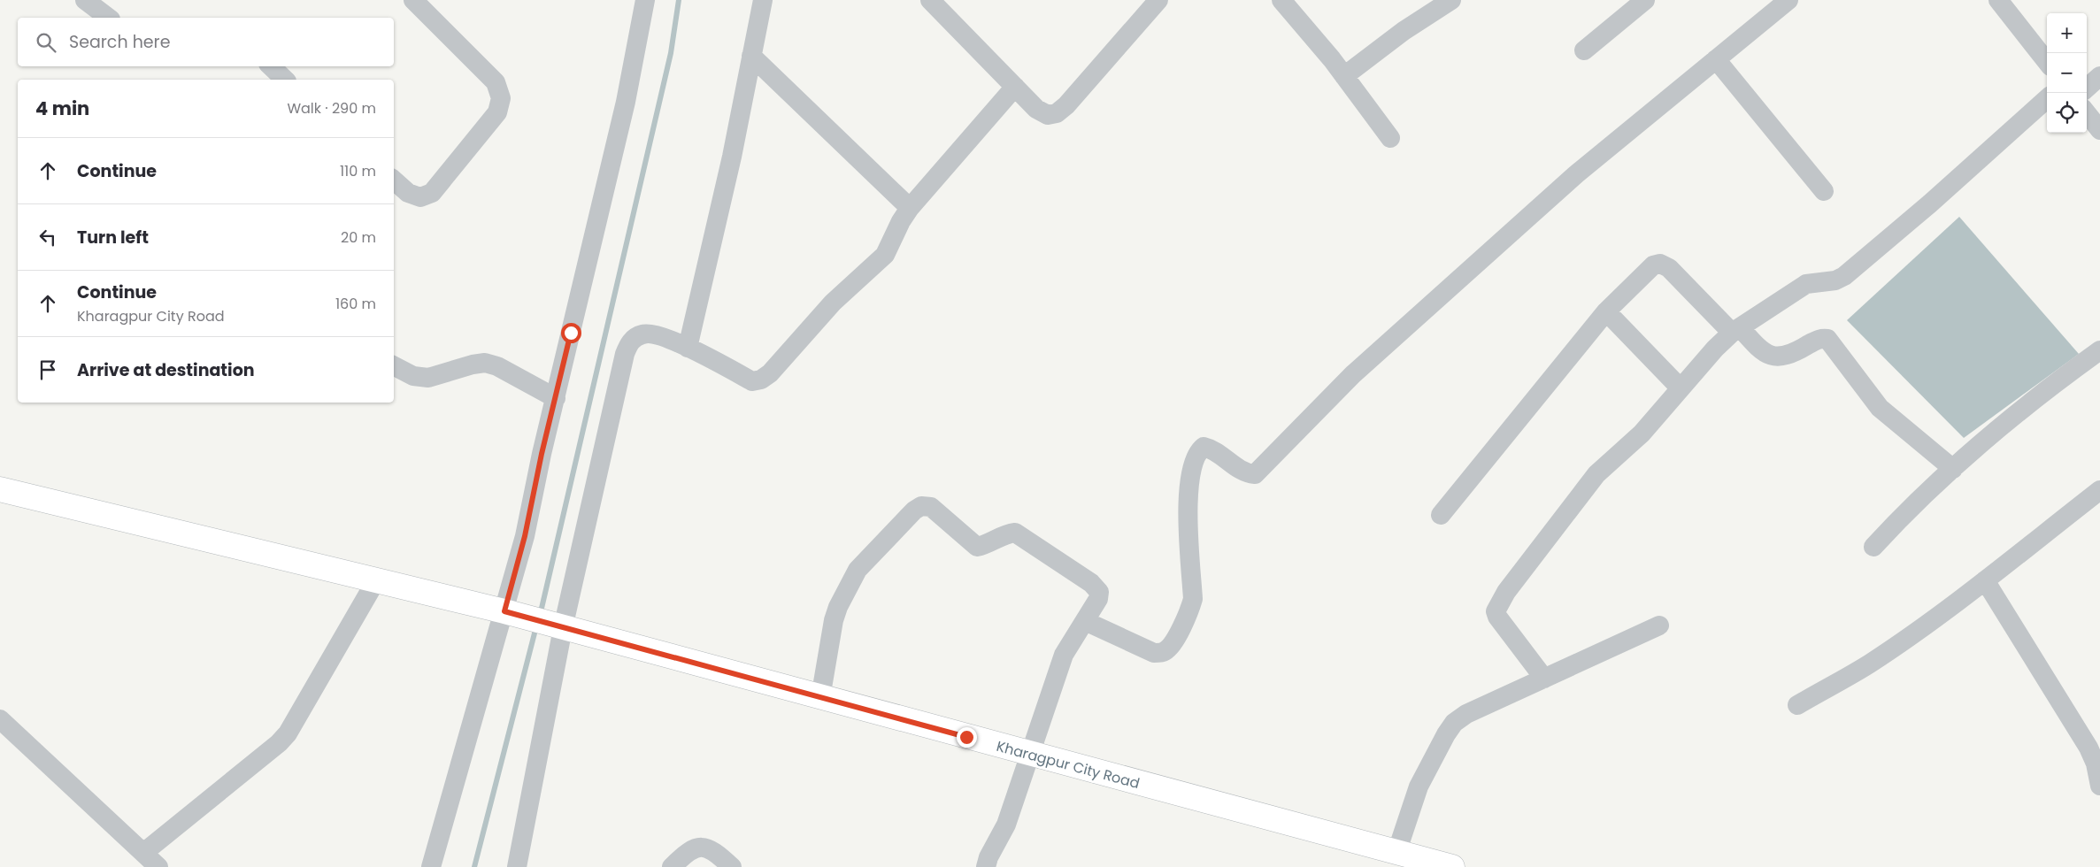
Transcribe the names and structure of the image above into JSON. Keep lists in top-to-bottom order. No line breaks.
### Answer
{"streets":{"main road":["Kharagpur City Road"]},"page":{"map_buttons":["+","−"],"search":"Search here","heading":["4 min","Walk · 290 m"],"list":[["Continue","110 m"],["Turn left","20 m"],["Continue","Kharagpur City Road","160 m"],"Arrive at destination"]}}
